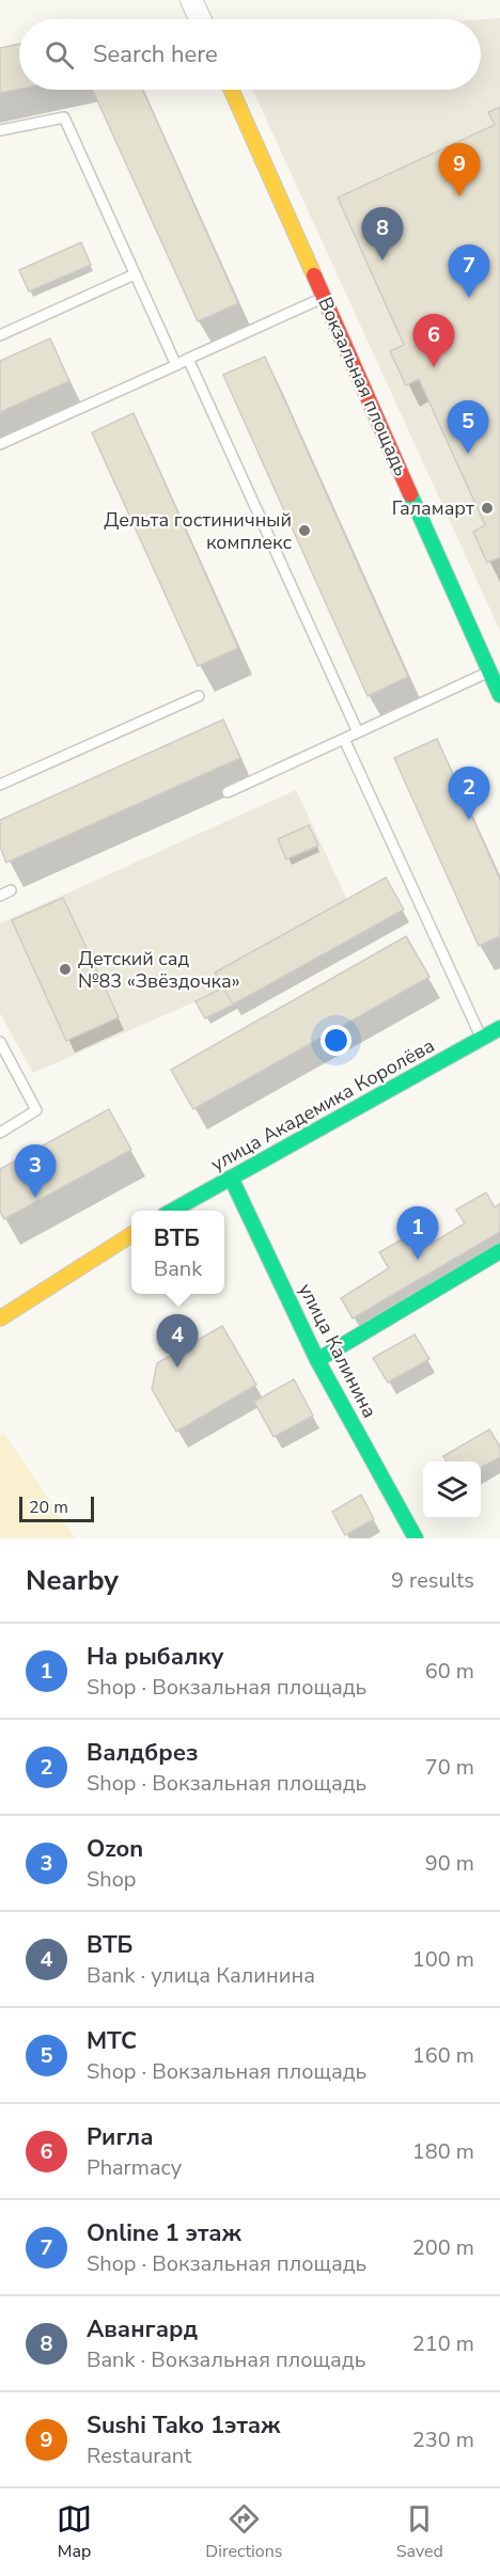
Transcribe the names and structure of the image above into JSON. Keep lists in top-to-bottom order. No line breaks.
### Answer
{"streets":{"street":["Вокзальная площадь","улица Академика Королёва","улица Калинина"]},"crossings":[["улица Академика Королёва","улица Калинина"]],"places":["Галамарт","Дельта гостиничный комплекс","Детский сад №83 «Звёздочка»"],"scale_bar":"20 m","page":{"search":"Search here","pins":["9","8","7","6","5","2","3","1","4"],"popup":["ВТБ","Bank"],"scale":"20 m","heading":["Nearby","9 results"],"list":[{"mark":"1","name":"На рыбалку","note":"Shop · Вокзальная площадь","value":"60 m"},{"mark":"2","name":"Валдбрез","note":"Shop · Вокзальная площадь","value":"70 m"},{"mark":"3","name":"Ozon","note":"Shop","value":"90 m"},{"mark":"4","name":"ВТБ","note":"Bank · улица Калинина","value":"100 m"},{"mark":"5","name":"МТС","note":"Shop · Вокзальная площадь","value":"160 m"},{"mark":"6","name":"Ригла","note":"Pharmacy","value":"180 m"},{"mark":"7","name":"Online 1 этаж","note":"Shop · Вокзальная площадь","value":"200 m"},{"mark":"8","name":"Авангард","note":"Bank · Вокзальная площадь","value":"210 m"},{"mark":"9","name":"Sushi Tako 1этаж","note":"Restaurant","value":"230 m"}],"nav":["Map","Directions","Saved"]}}
